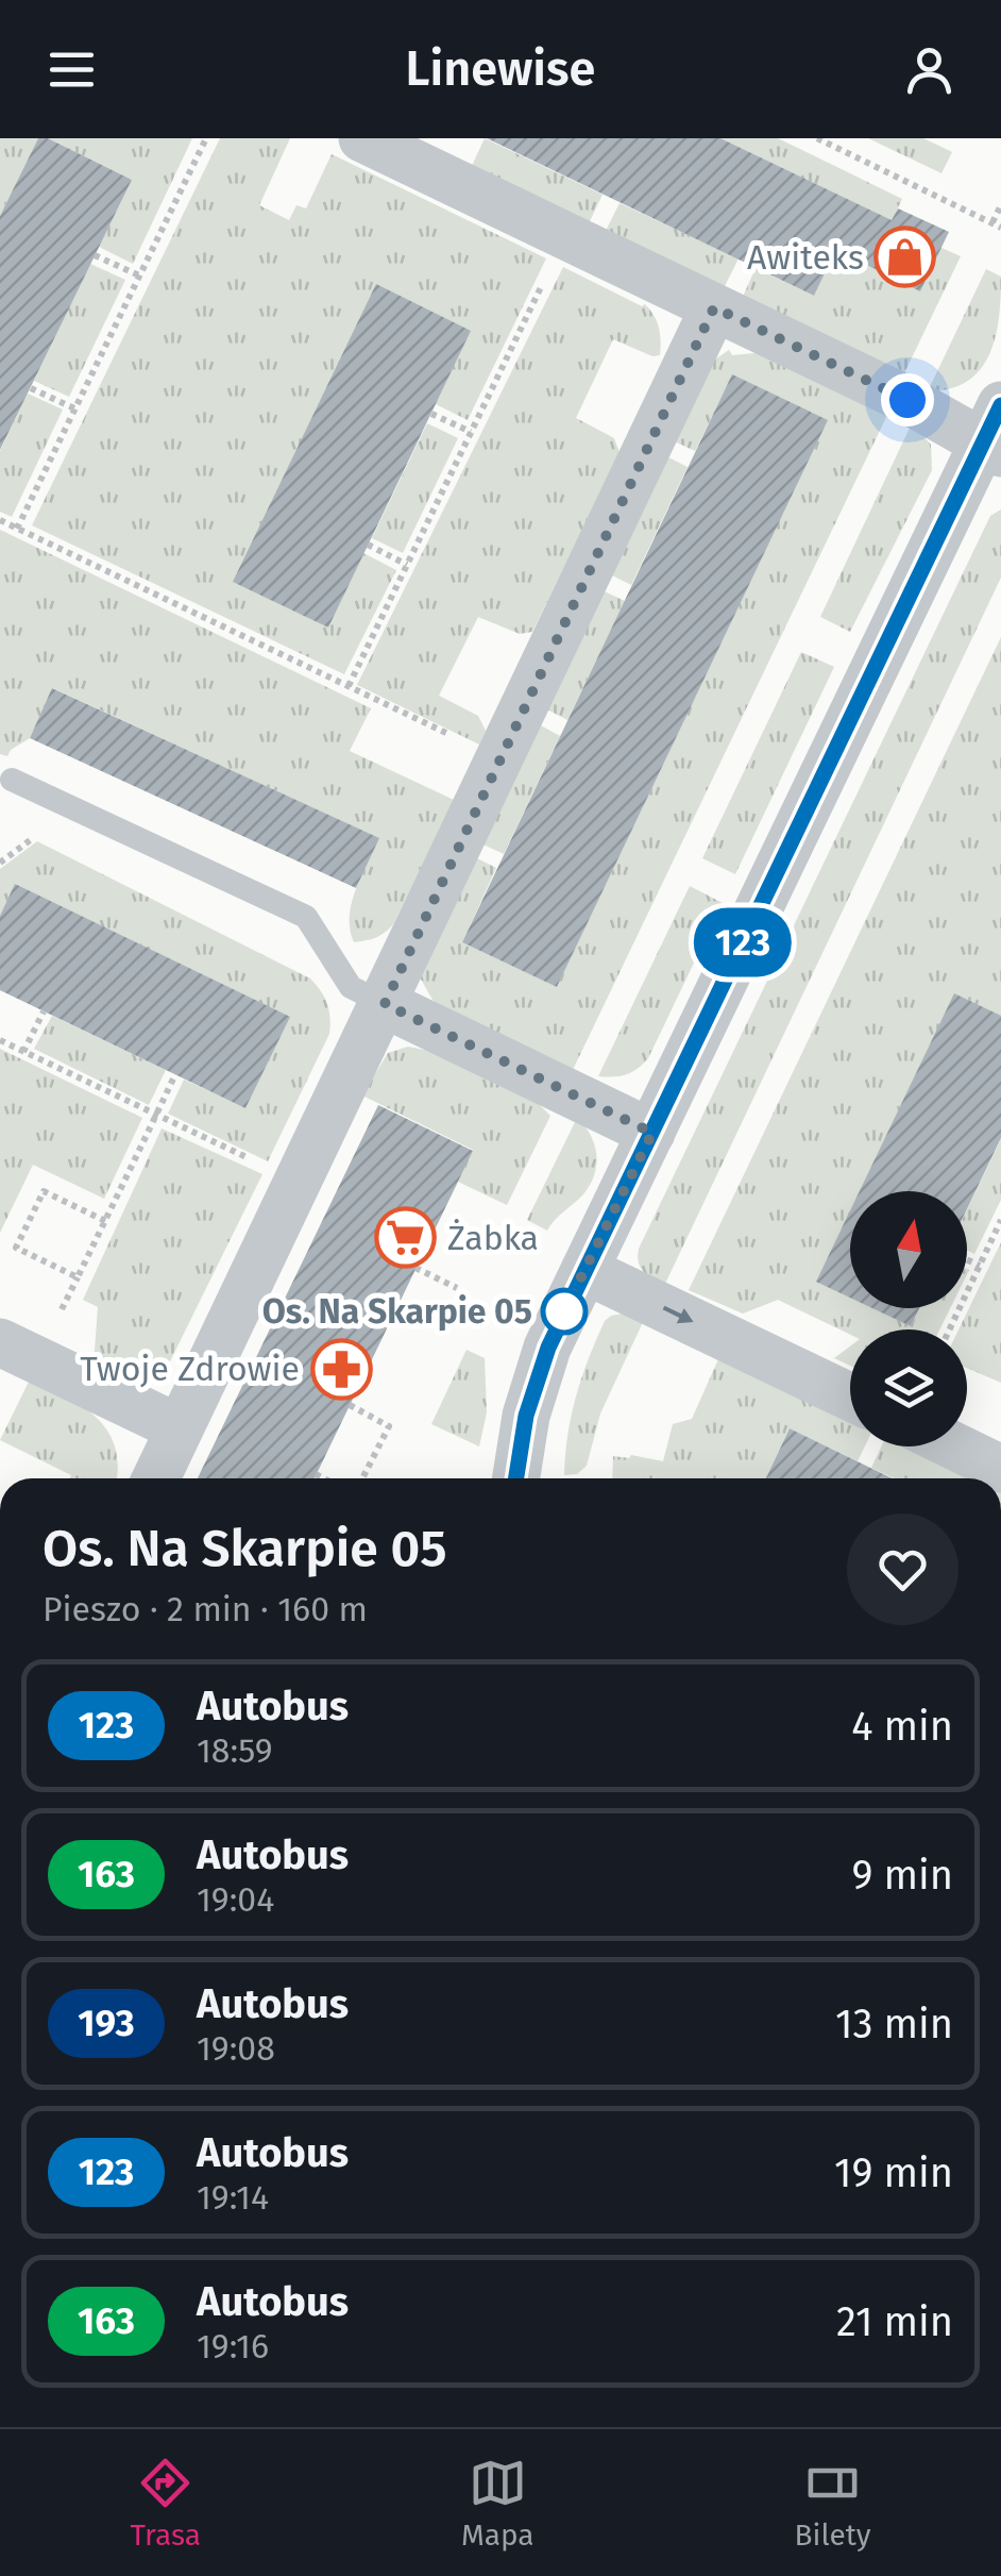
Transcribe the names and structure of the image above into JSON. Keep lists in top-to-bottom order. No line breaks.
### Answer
{"places":{"shop":["Awiteks"],"supermarket":["Żabka"],"other":["Os. Na Skarpie 05"],"pharmacy":["Twoje Zdrowie"]},"lines":["bus line 123"],"north":"top","page":{"header":"Linewise","on_map":"123","heading":["Os. Na Skarpie 05","Pieszo · 2 min · 160 m"],"list":[{"mark":"123","name":"Autobus","note":"18:59","value":"4 min"},{"mark":"163","name":"Autobus","note":"19:04","value":"9 min"},{"mark":"193","name":"Autobus","note":"19:08","value":"13 min"},{"mark":"123","name":"Autobus","note":"19:14","value":"19 min"},{"mark":"163","name":"Autobus","note":"19:16","value":"21 min"}],"tabs":["Trasa","Mapa","Bilety"]}}
